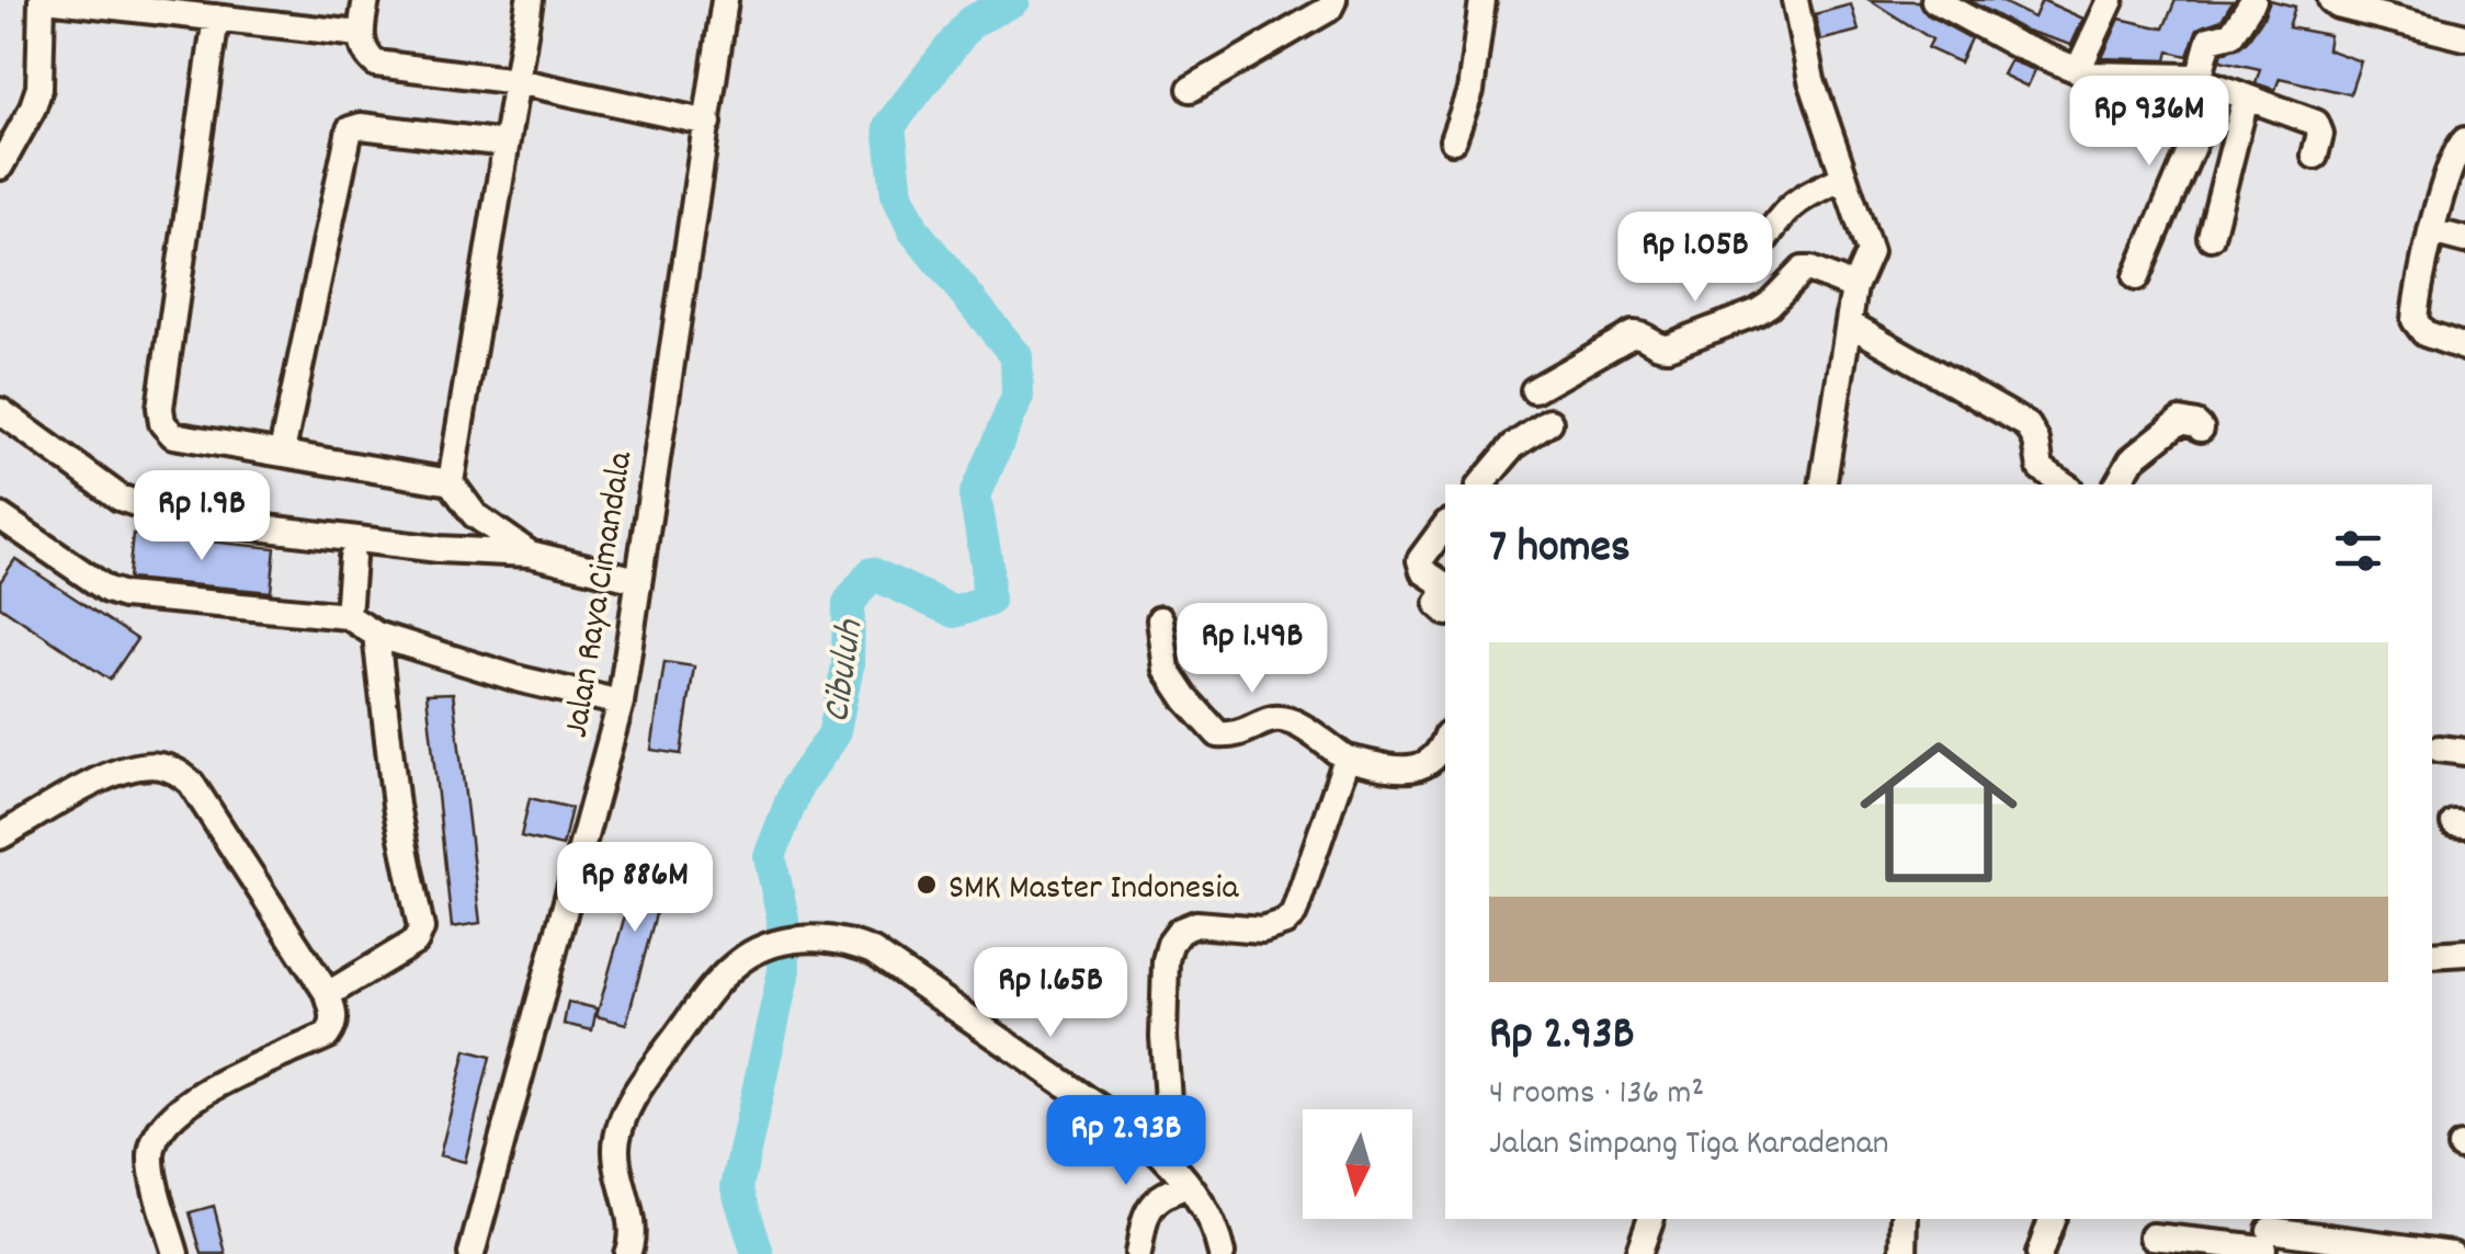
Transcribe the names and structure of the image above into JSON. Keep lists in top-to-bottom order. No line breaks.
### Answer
{"streets":{"street":["Jalan Raya Cimandala"]},"water":["Cibuluh"],"places":["SMK Master Indonesia"],"north":"bottom","page":{"price":["Rp 936M","Rp 1.05B","Rp 1.9B","Rp 1.49B","Rp 886M","Rp 1.65B","Rp 2.93B"],"heading":"7 homes","list":[{"name":"Rp 2.93B","note":"4 rooms · 136 m² · Jalan Simpang Tiga Karadenan"}]}}
